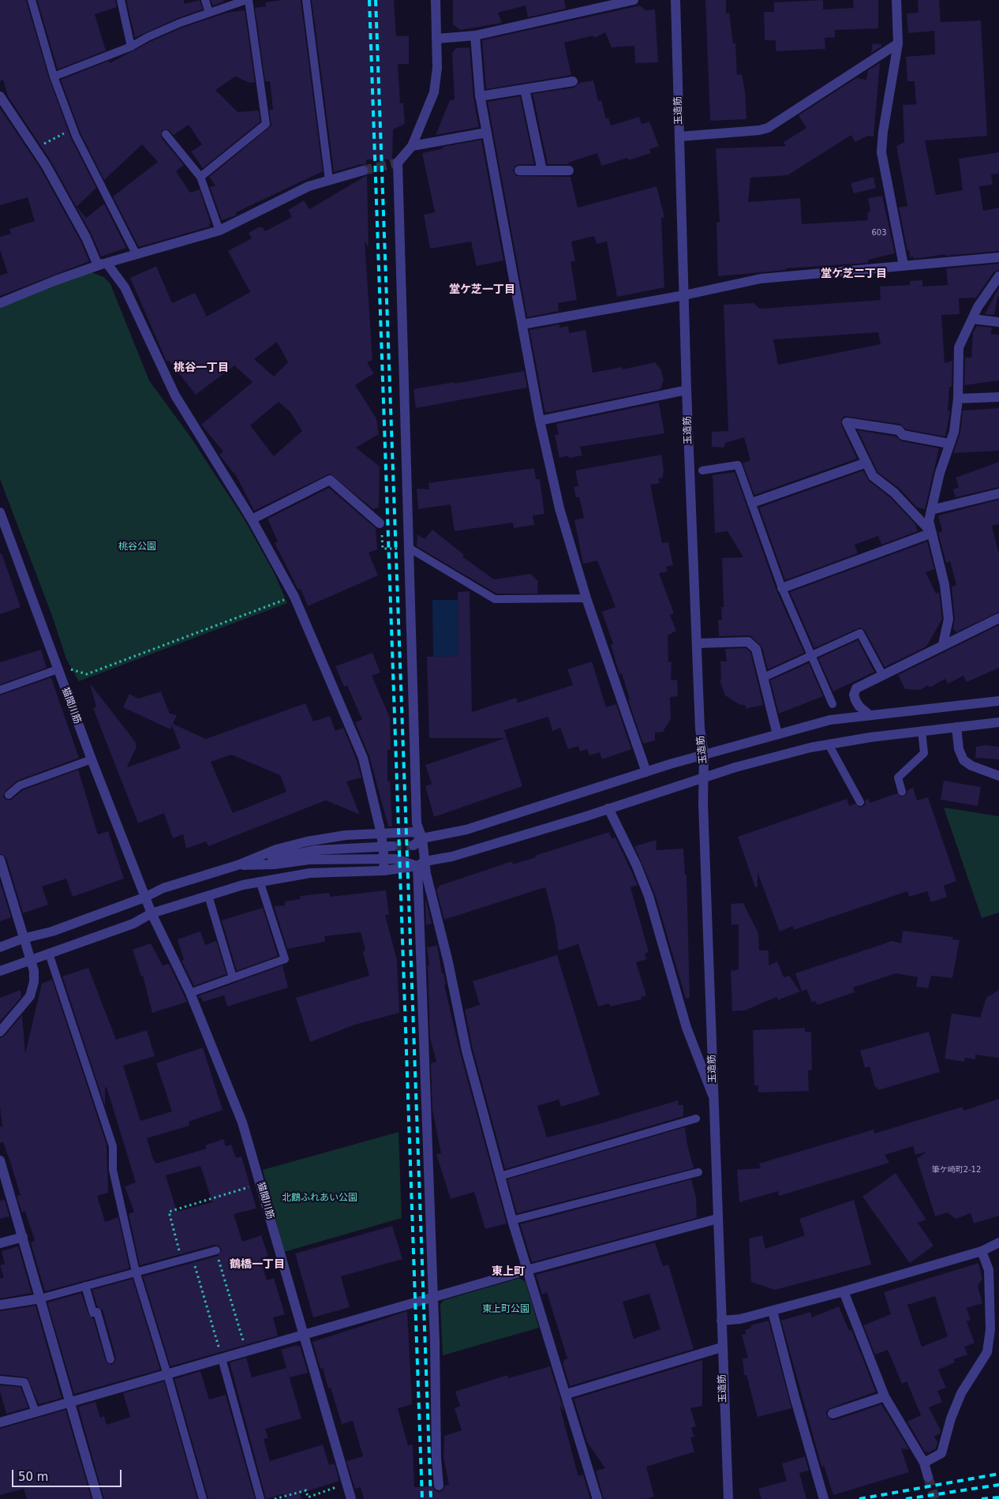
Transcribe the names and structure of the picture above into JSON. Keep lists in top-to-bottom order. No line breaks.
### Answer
{"streets":{"street":["玉造筋","猫間川筋"]},"districts":["堂ケ芝二丁目","堂ケ芝一丁目","桃谷一丁目","鶴橋一丁目","東上町"],"parks":["桃谷公園","北鶴ふれあい公園","東上町公園"],"house_numbers":["603","筆ケ崎町2-12"],"scale_bar":"50 m"}
